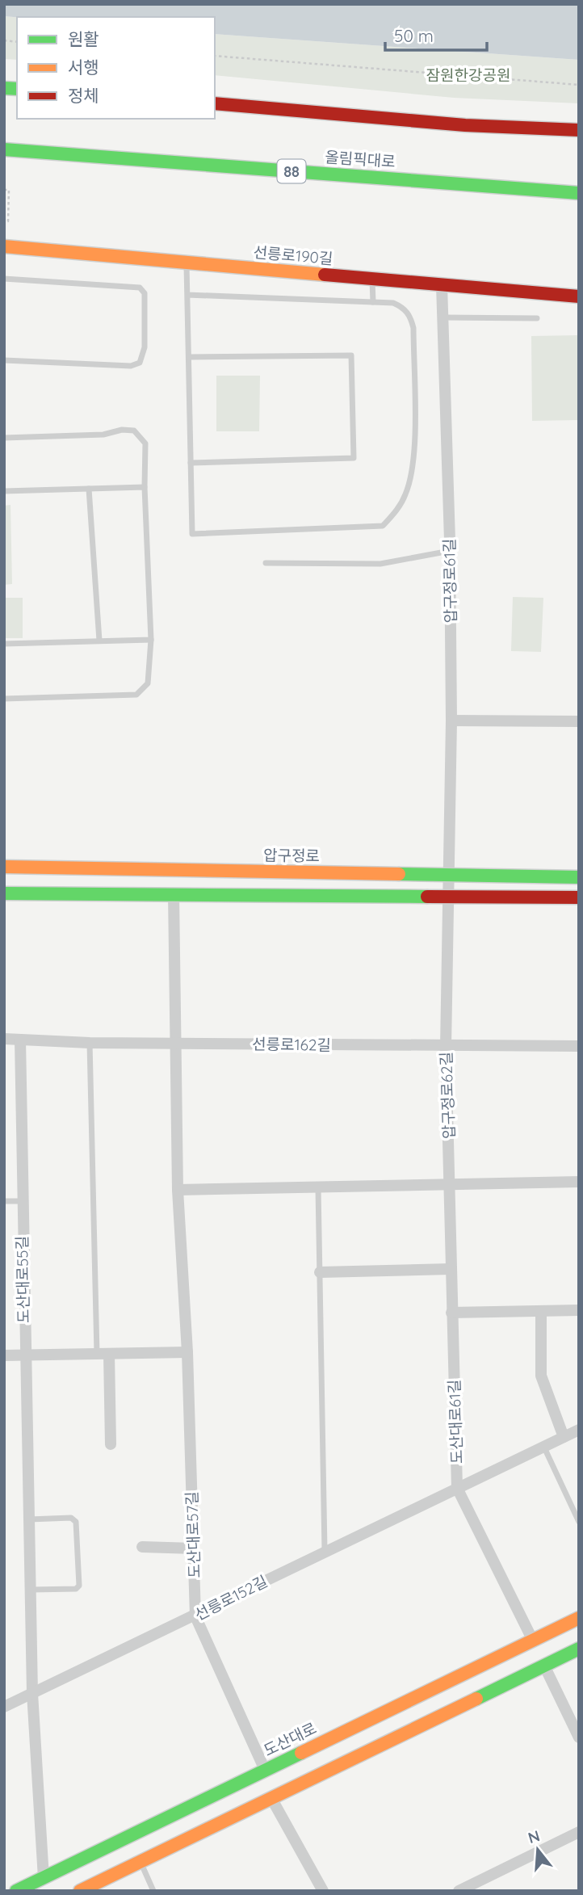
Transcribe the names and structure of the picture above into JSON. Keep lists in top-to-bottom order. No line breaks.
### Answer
{"streets":{"main road":["올림픽대로","88","선릉로190길","압구정로","도산대로"],"street":["압구정로61길","선릉로162길","압구정로62길","도산대로55길","도산대로61길","도산대로57길","선릉로152길"]},"crossings":[["선릉로190길","압구정로61길"],["압구정로61길","압구정로"],["압구정로61길","압구정로62길"],["압구정로","압구정로62길"],["선릉로162길","압구정로62길"],["선릉로162길","도산대로55길"],["선릉로162길","도산대로57길"],["압구정로62길","도산대로61길"],["도산대로55길","선릉로152길"],["도산대로55길","도산대로"],["도산대로61길","선릉로152길"],["도산대로61길","도산대로"],["도산대로57길","선릉로152길"],["도산대로57길","도산대로"]],"parks":["잠원한강공원"],"legend":["원활","서행","정체"],"scale_bar":"50 m","north":"top"}
